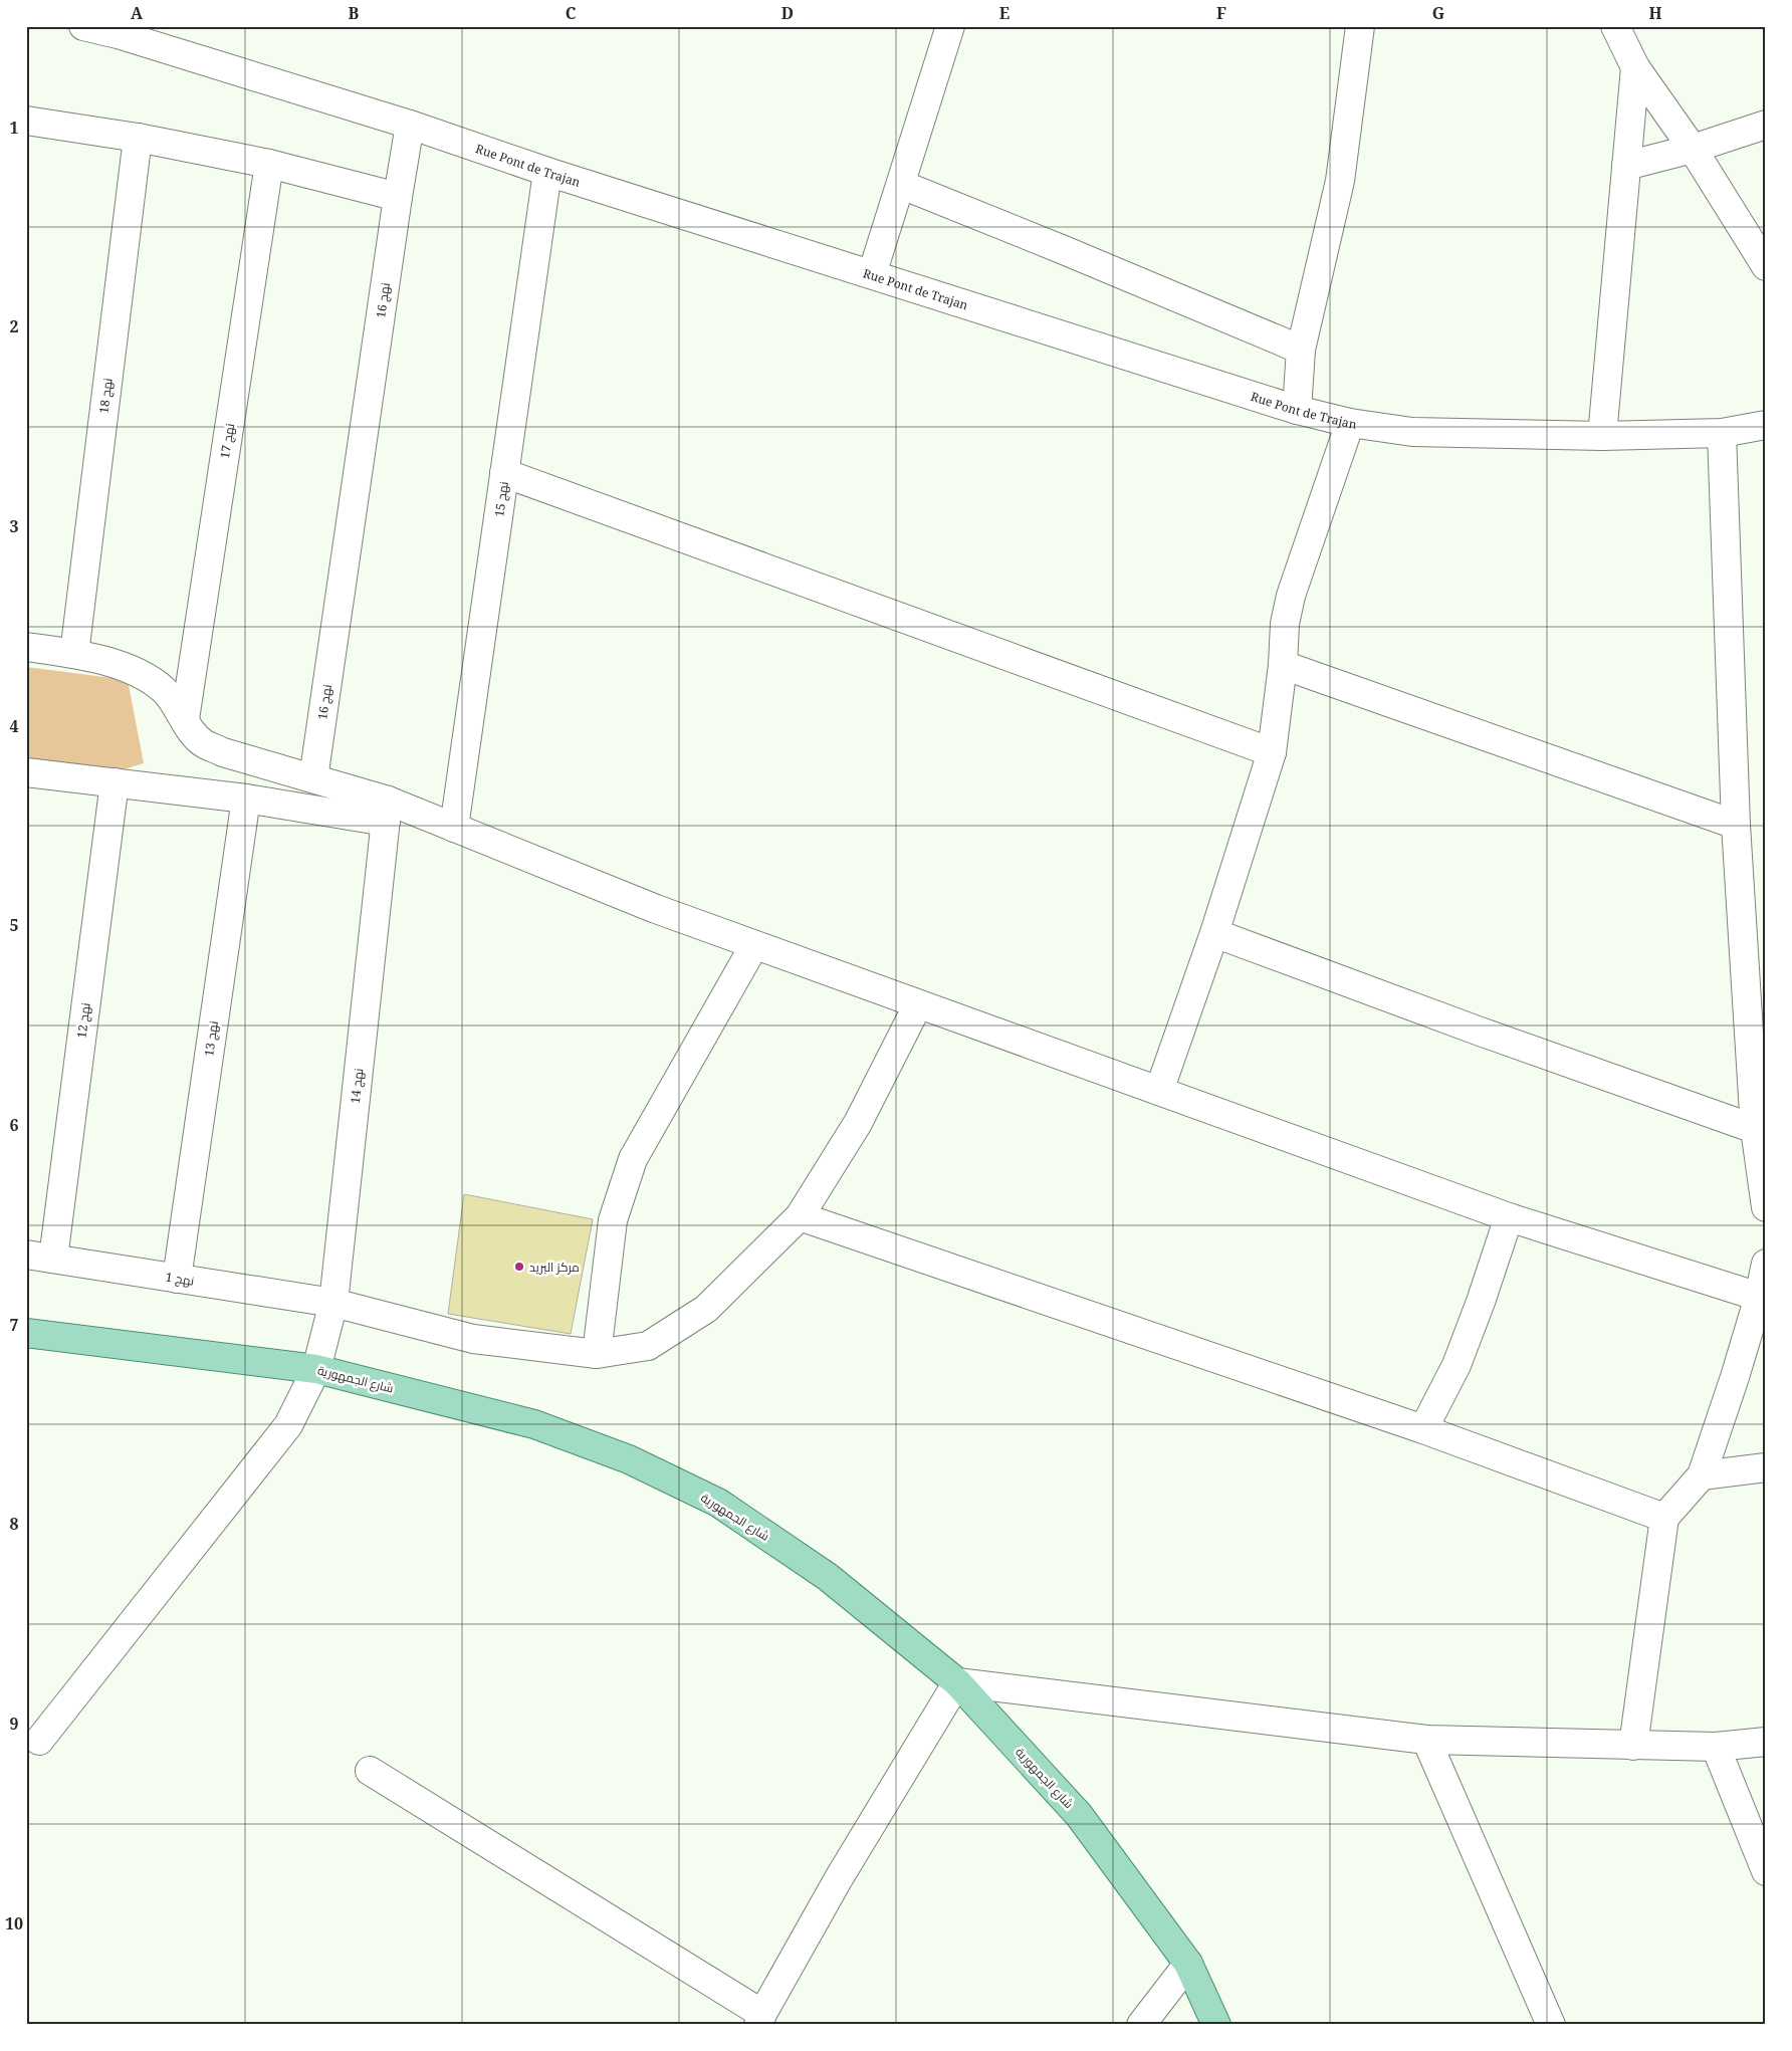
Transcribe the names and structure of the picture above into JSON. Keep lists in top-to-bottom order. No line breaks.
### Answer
{"streets":{"main road":["شارع الجمهورية"],"street":["Rue Pont de Trajan","نهج 16","نهج 18","نهج 17","نهج 15","نهج 12","نهج 13","نهج 14","نهج 1"]},"crossings":[["Rue Pont de Trajan","نهج 16"],["Rue Pont de Trajan","نهج 15"],["نهج 12","نهج 1"],["نهج 13","نهج 1"],["نهج 14","نهج 1"],["نهج 14","شارع الجمهورية"]],"places":["مركز البريد"],"grid":{"columns":["A","B","C","D","E","F","G","H"],"rows":["1","2","3","4","5","6","7","8","9","10"]}}
